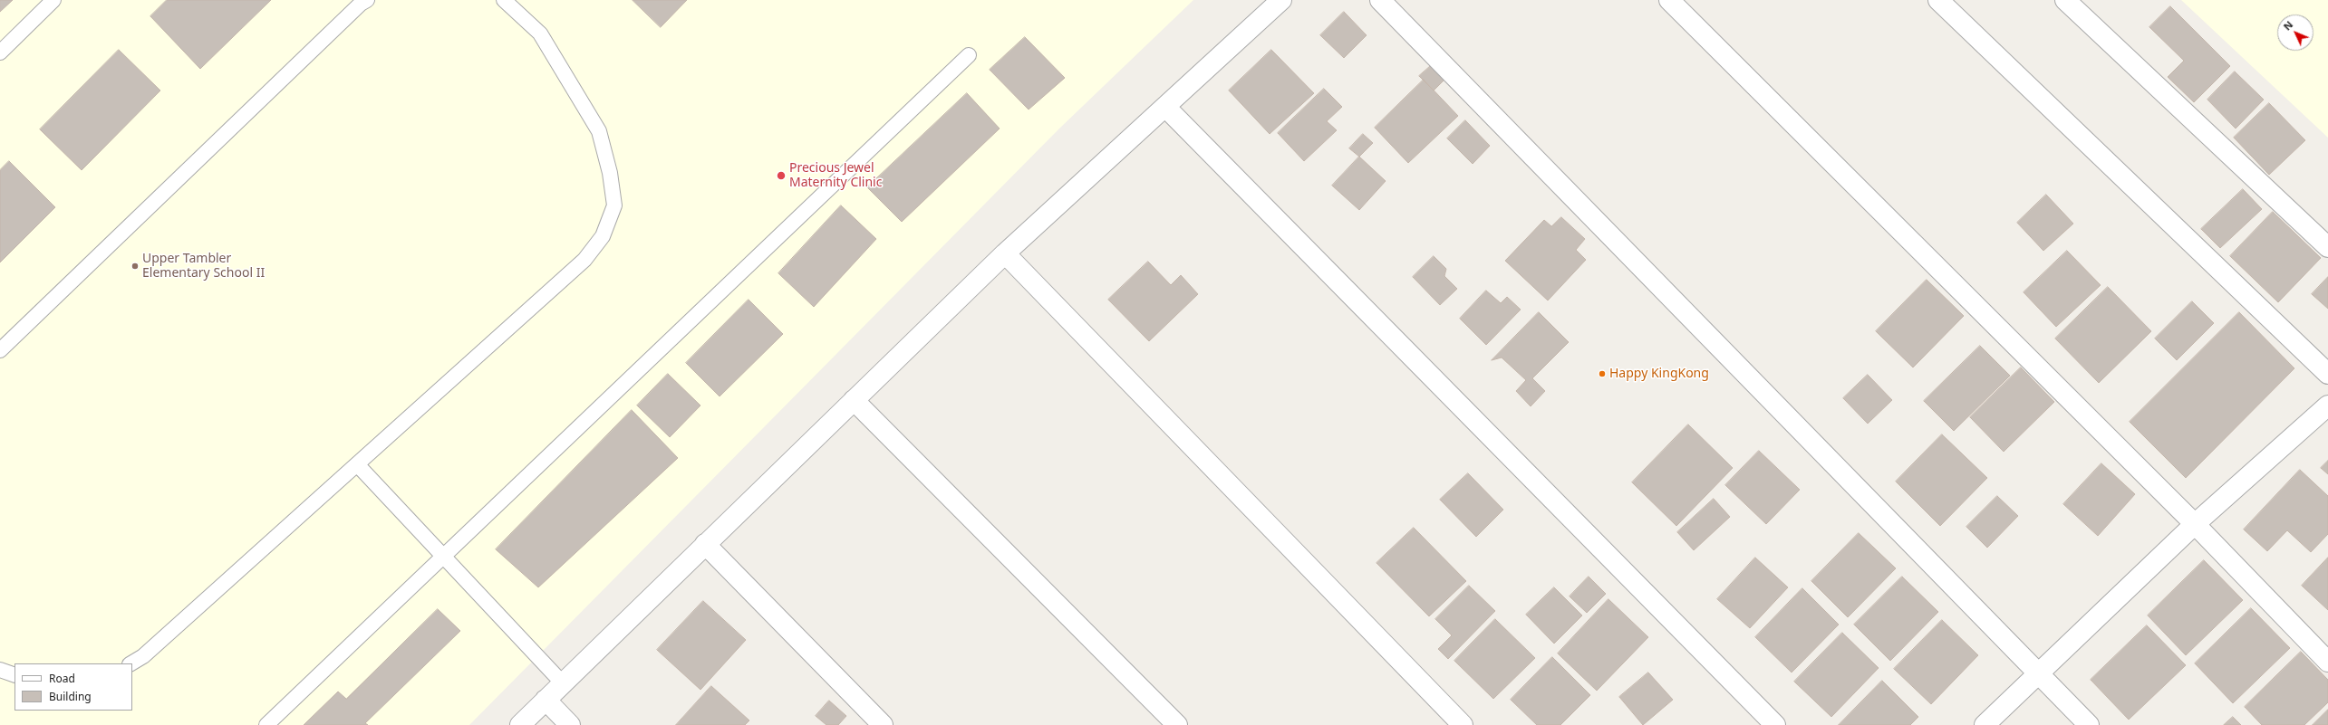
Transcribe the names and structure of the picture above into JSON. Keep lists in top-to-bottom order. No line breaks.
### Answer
{"places":["Precious Jewel Maternity Clinic","Upper Tambler Elementary School II","Happy KingKong"],"legend":["Road","Building"],"north":"top left"}
